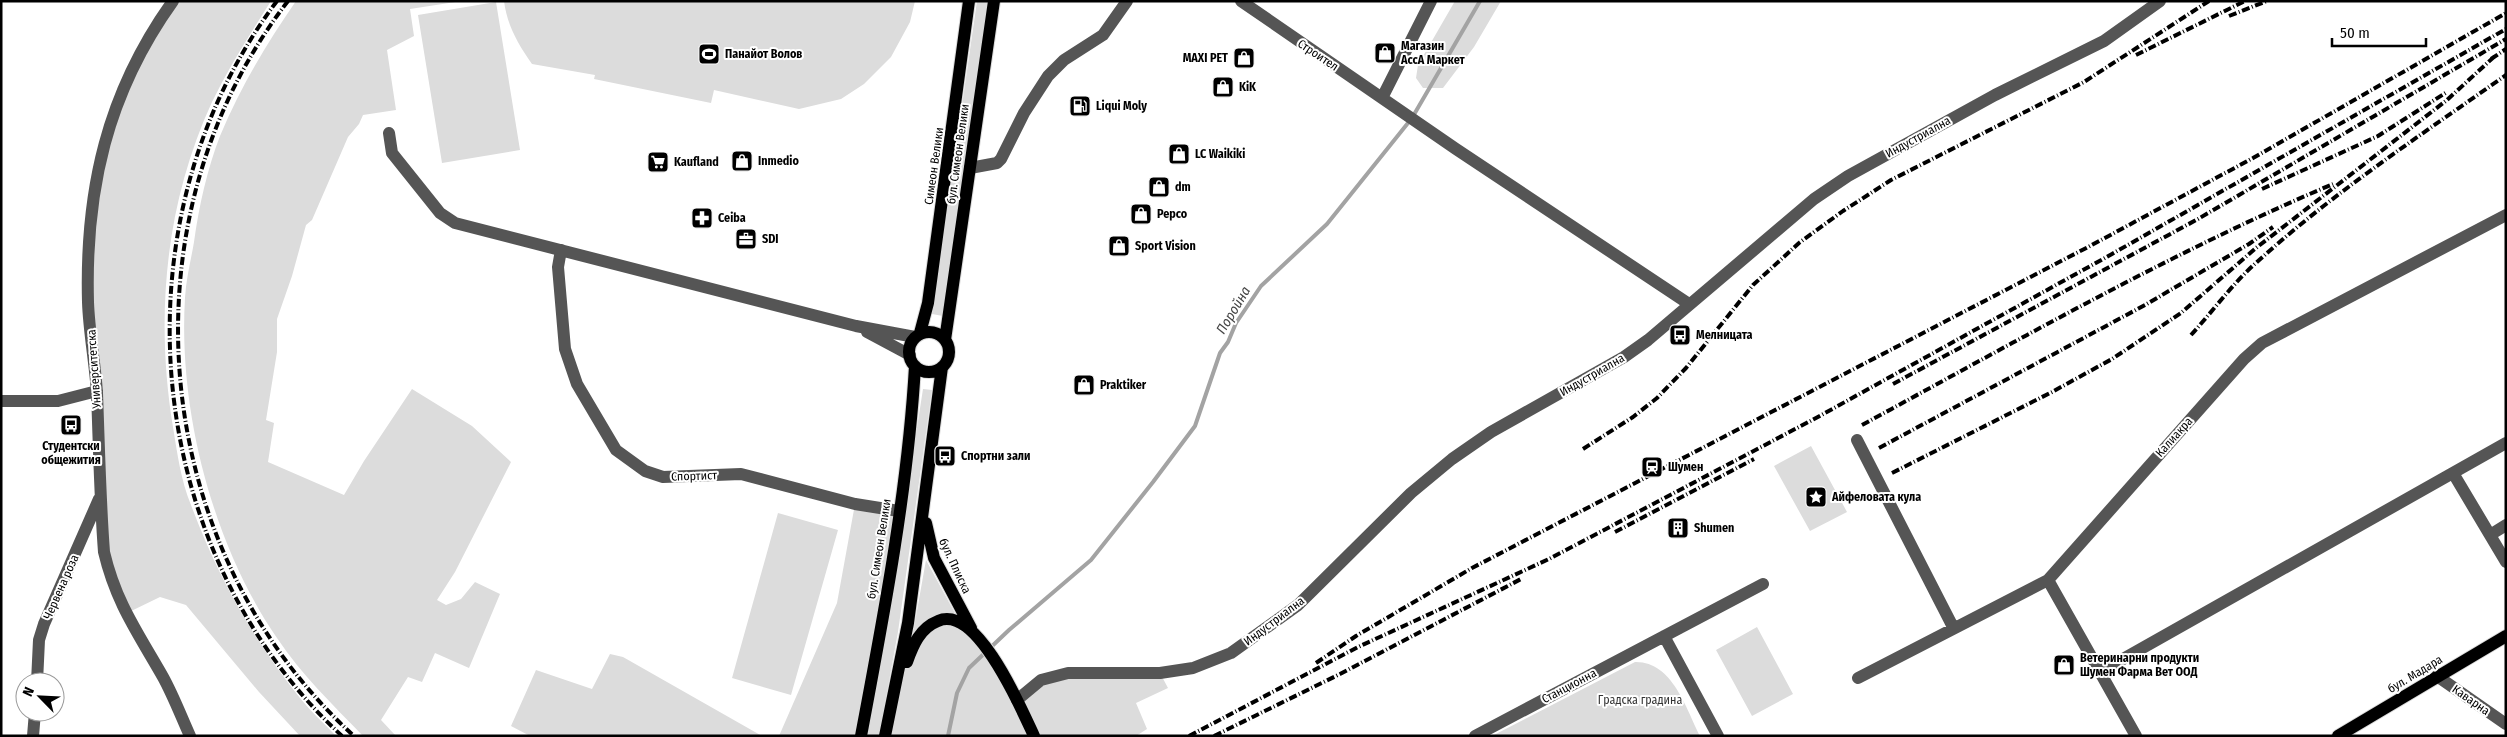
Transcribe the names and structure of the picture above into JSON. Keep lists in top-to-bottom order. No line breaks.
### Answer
{"streets":{"main road":["бул. Симеон Велики","Симеон Велики","бул. Плиска","бул. Мадара"],"street":["Строител","Индустриална","Университетска","Калиакра","Спортист","Червена роза","Станционна","Каварна"]},"crossings":[["Строител","Индустриална"],["бул. Симеон Велики","Симеон Велики"],["бул. Симеон Велики","Спортист"],["Университетска","Червена роза"],["бул. Мадара","Каварна"]],"water":["Поройна"],"parks":["Градска градина"],"places":{"shop":["Магазин АссА Маркет","MAXI PET","KiK","LC Waikiki","Inmedio","dm","Pepco","Sport Vision","Praktiker","Ветеринарни продукти Шумен Фарма Вет ООД"],"sports":["Панайот Волов"],"fuel station":["Liqui Moly"],"supermarket":["Kaufland"],"pharmacy":["Ceiba"],"office":["SDI"],"bus stop":["Мелницата","Студентски общежития","Спортни зали"],"station":["Шумен"],"place":["Айфеловата кула"],"building":["Shumen"]},"scale_bar":"50 m","north":"top left"}
